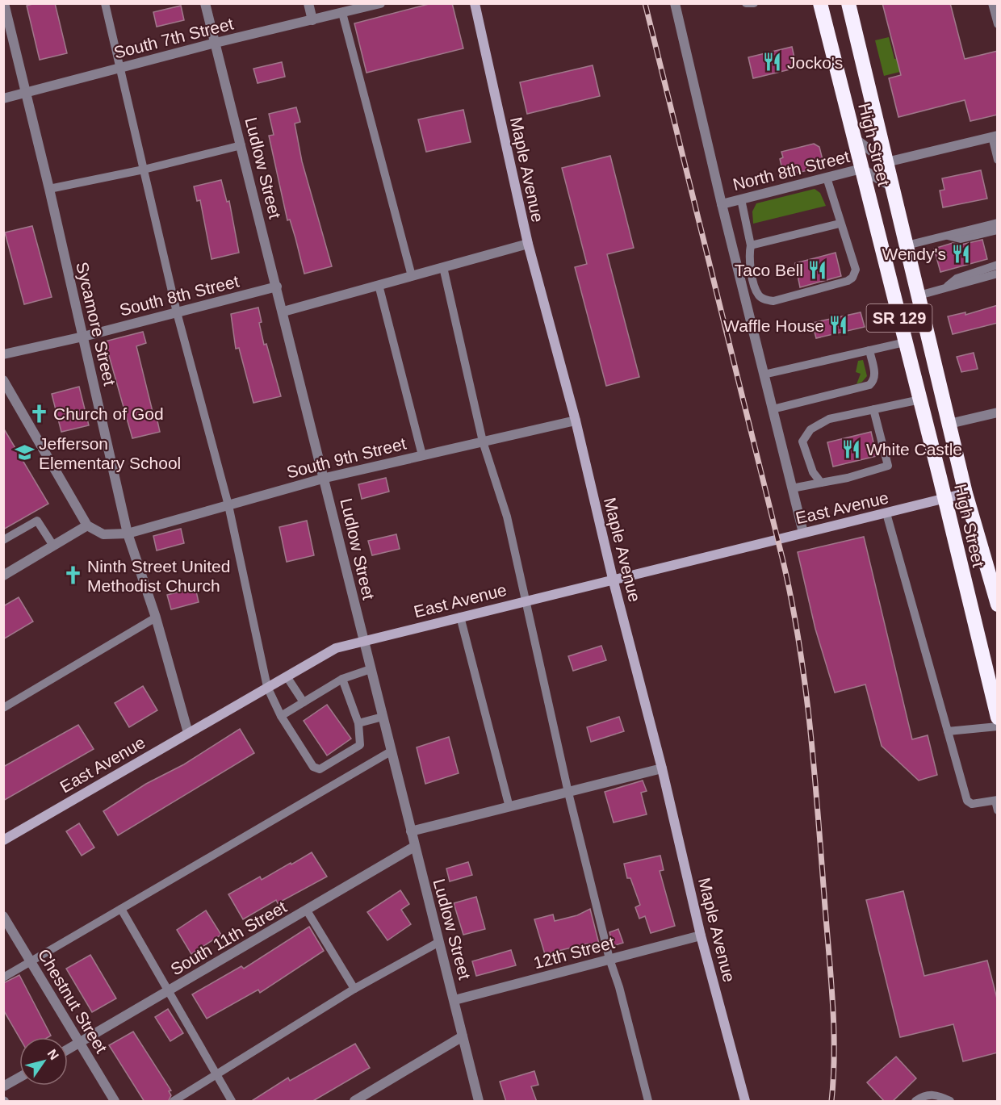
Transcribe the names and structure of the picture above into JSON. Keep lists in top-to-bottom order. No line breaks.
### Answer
{"streets":{"highway":["High Street","SR 129"],"street":["South 7th Street","Ludlow Street","Maple Avenue","North 8th Street","South 8th Street","Sycamore Street","South 9th Street","East Avenue","South 11th Street","12th Street","Chestnut Street"]},"crossings":[["South 7th Street","Ludlow Street"],["South 7th Street","Sycamore Street"],["High Street","North 8th Street"],["High Street","East Avenue"],["Ludlow Street","South 8th Street"],["Ludlow Street","South 9th Street"],["Ludlow Street","East Avenue"],["Ludlow Street","South 11th Street"],["Ludlow Street","12th Street"],["Maple Avenue","South 9th Street"],["Maple Avenue","East Avenue"],["Maple Avenue","12th Street"],["South 8th Street","Sycamore Street"],["Sycamore Street","South 9th Street"],["Sycamore Street","East Avenue"],["South 11th Street","Chestnut Street"]],"places":{"restaurant":["Jocko's","Wendy's","Taco Bell","Waffle House","White Castle"],"church":["Church of God","Ninth Street United Methodist Church"],"school or university":["Jefferson Elementary School"]},"north":"top right"}
